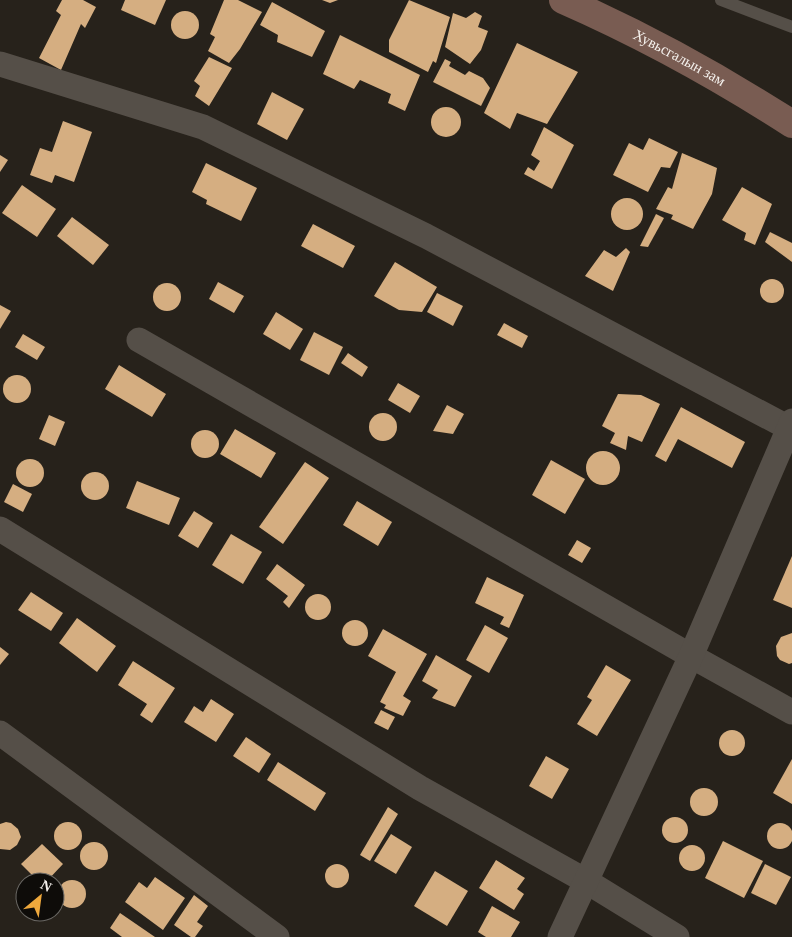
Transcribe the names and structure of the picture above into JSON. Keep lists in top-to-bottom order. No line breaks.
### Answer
{"streets":{"main road":["Хувьсгалын зам"]},"north":"top right"}
